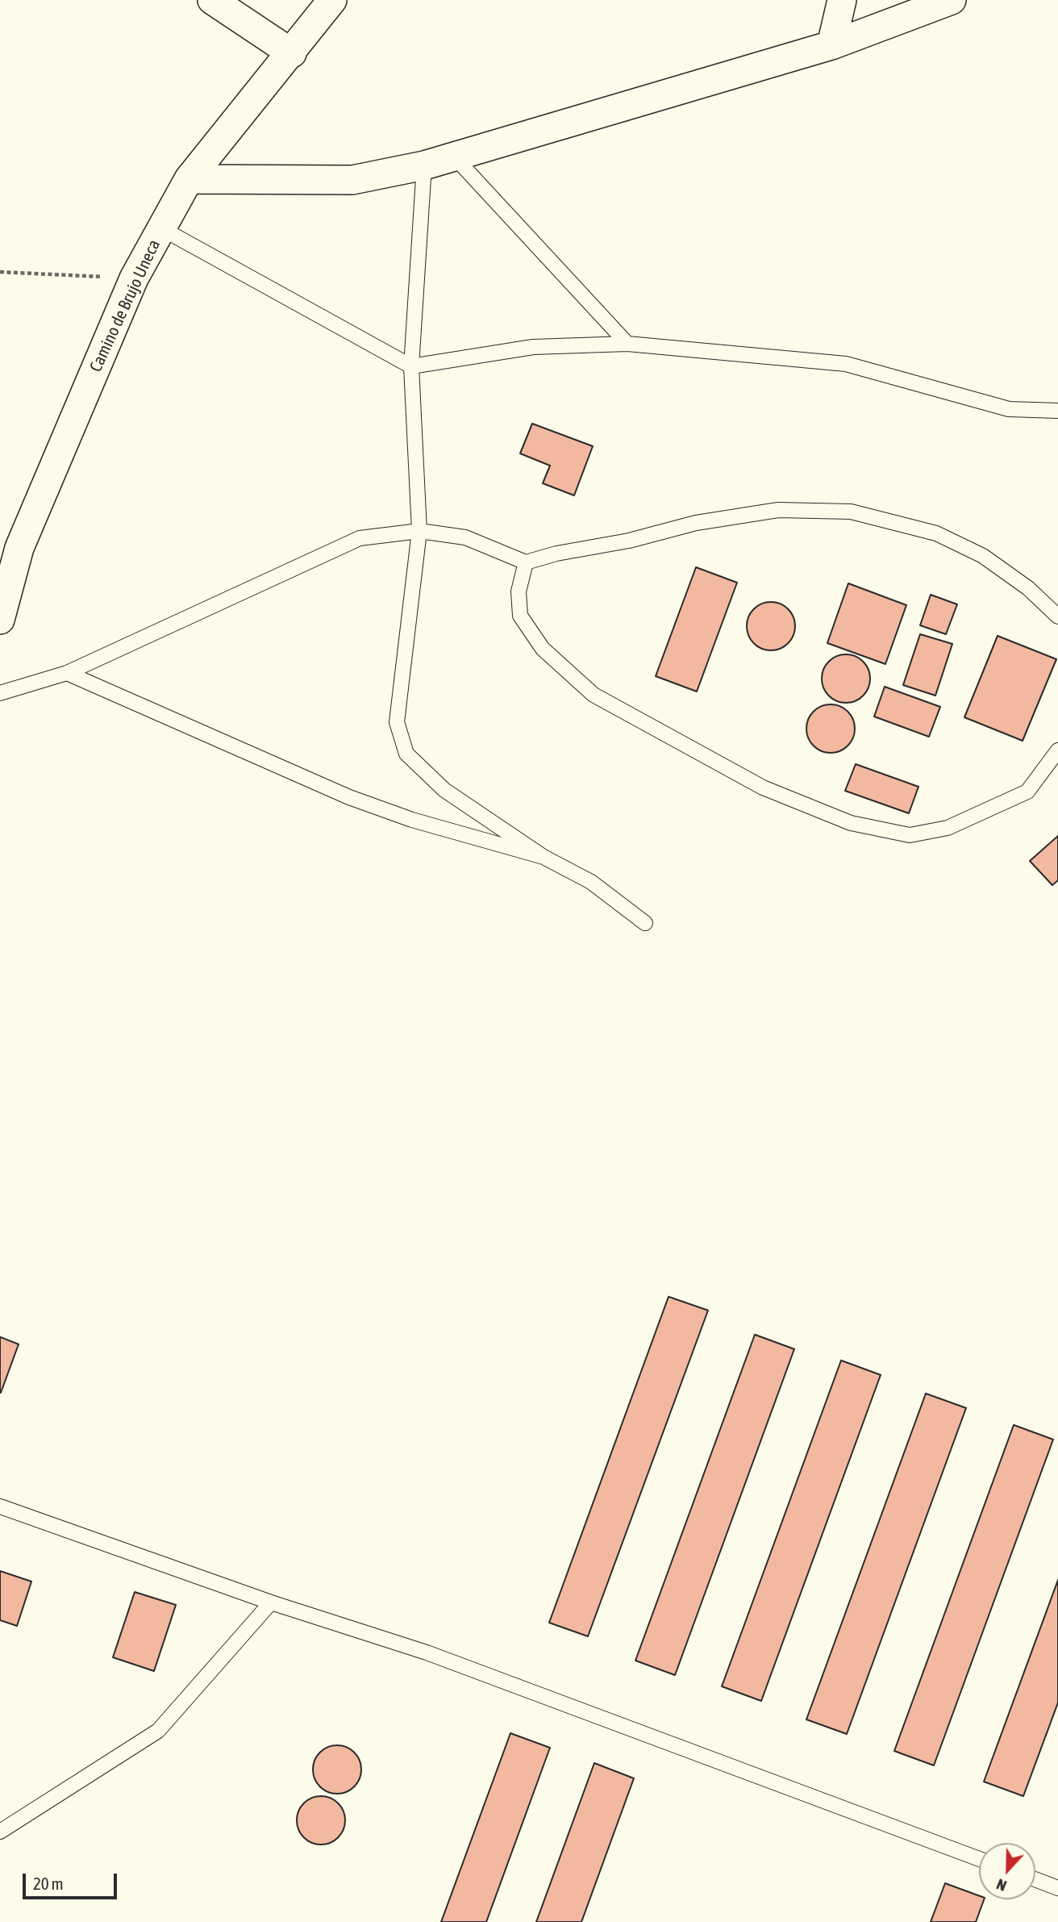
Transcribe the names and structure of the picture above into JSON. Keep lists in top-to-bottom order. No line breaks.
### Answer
{"streets":{"street":["Camino de Brujo Uneca"]},"scale_bar":"20 m","north":"bottom"}
